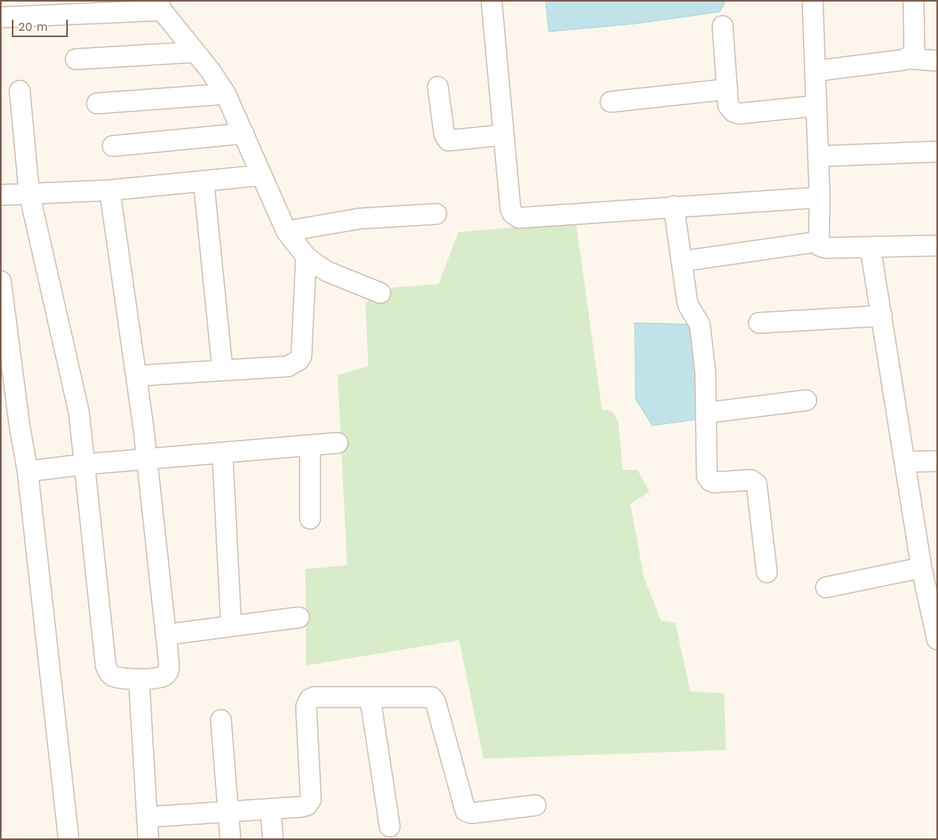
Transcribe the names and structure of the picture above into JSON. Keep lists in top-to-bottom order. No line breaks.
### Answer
{"scale_bar":"20 m"}
